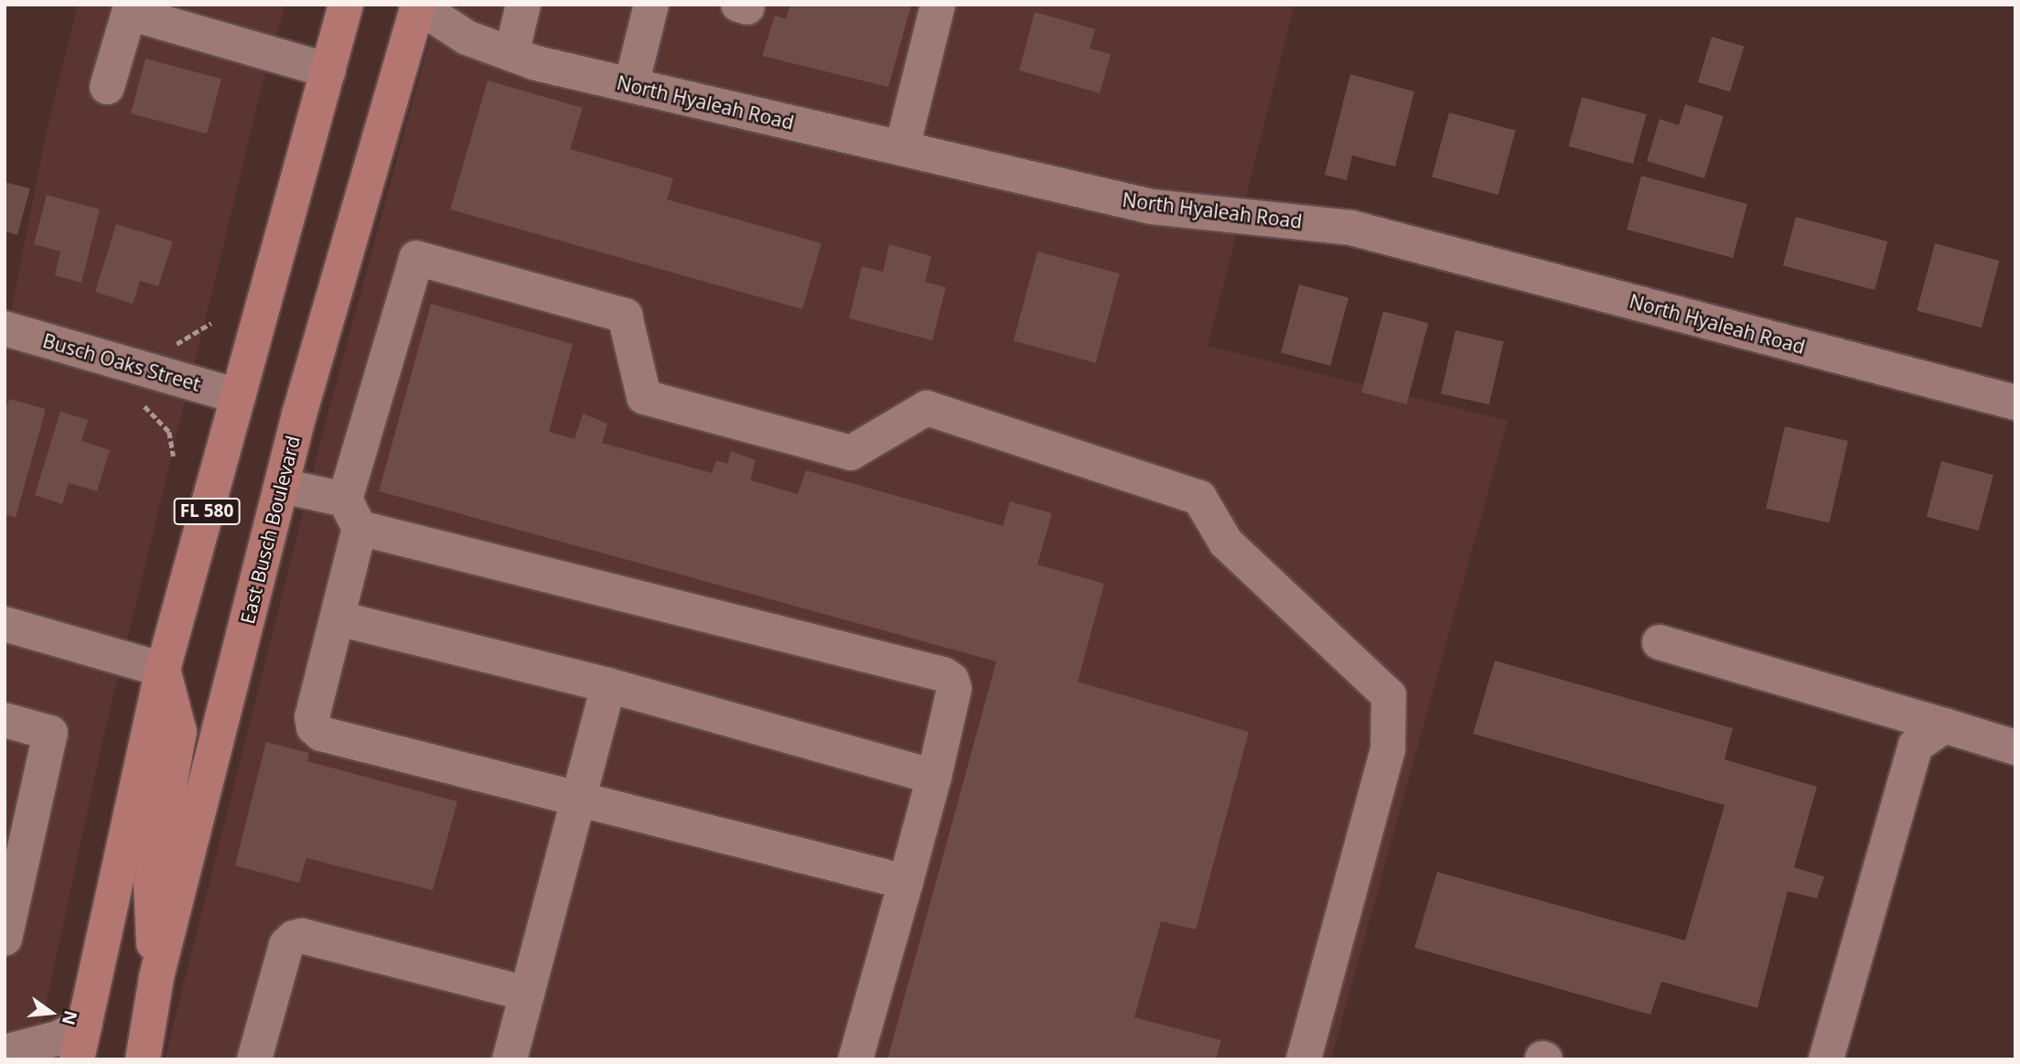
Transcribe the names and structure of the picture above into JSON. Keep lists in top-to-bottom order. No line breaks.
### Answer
{"streets":{"main road":["FL 580","East Busch Boulevard"],"street":["North Hyaleah Road","Busch Oaks Street"]},"crossings":[["North Hyaleah Road","East Busch Boulevard"],["Busch Oaks Street","FL 580"]],"north":"right"}
